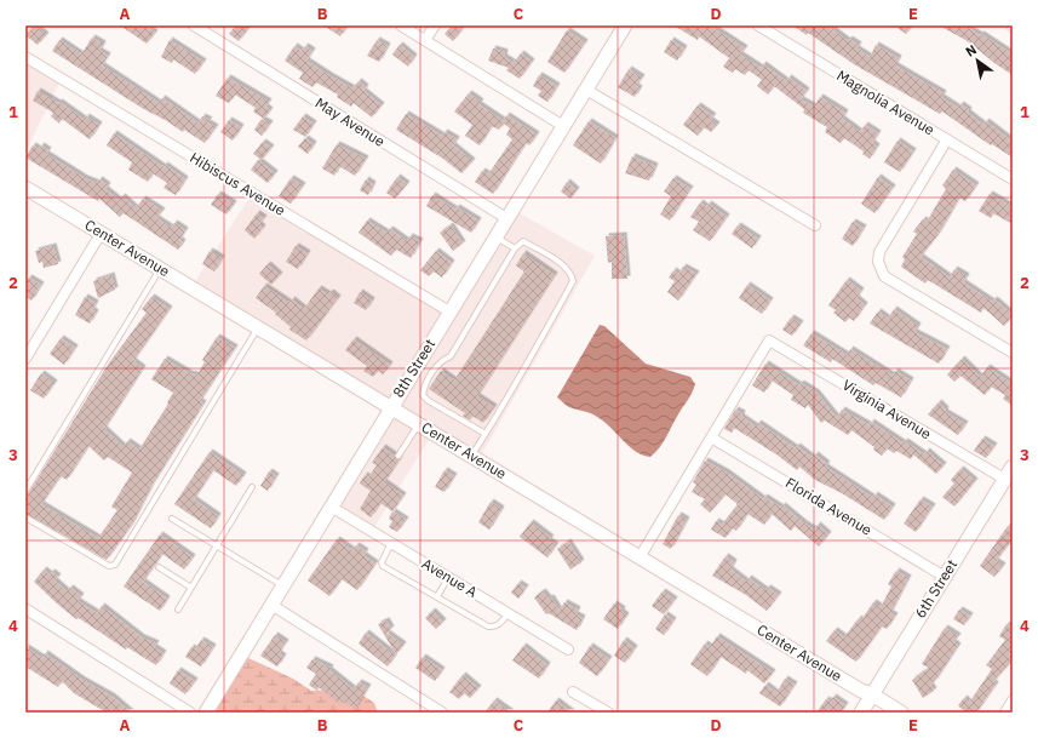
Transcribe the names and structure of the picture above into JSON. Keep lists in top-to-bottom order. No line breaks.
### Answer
{"streets":{"street":["Magnolia Avenue","May Avenue","Hibiscus Avenue","Center Avenue","8th Street","Virginia Avenue","Florida Avenue","Avenue A","6th Street"]},"crossings":[["May Avenue","8th Street"],["Hibiscus Avenue","8th Street"],["Center Avenue","8th Street"],["Center Avenue","6th Street"],["8th Street","Avenue A"],["Virginia Avenue","Florida Avenue"],["Virginia Avenue","6th Street"],["Florida Avenue","6th Street"]],"north":"top left","grid":{"columns":["A","B","C","D","E"],"rows":["1","2","3","4"]}}
